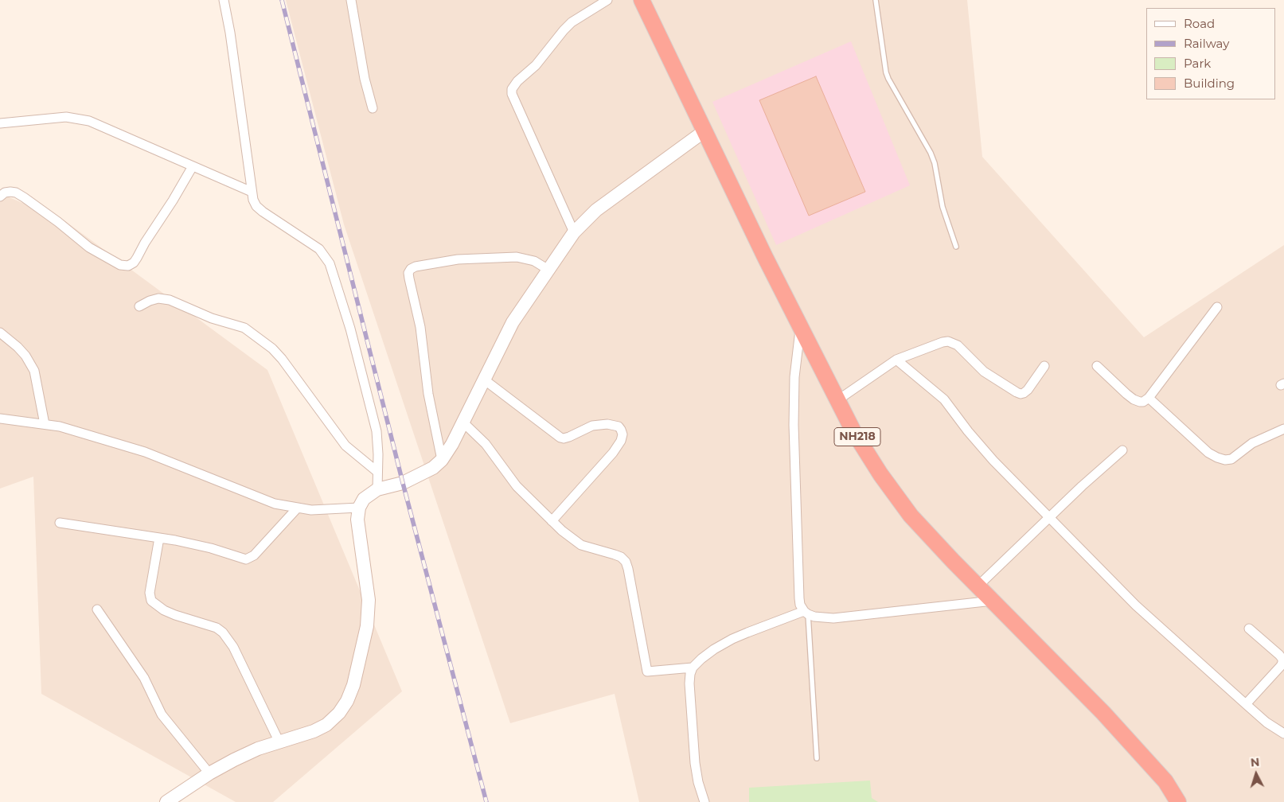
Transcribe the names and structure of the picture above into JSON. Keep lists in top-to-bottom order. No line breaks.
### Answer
{"streets":{"highway":["NH218"]},"legend":["Road","Railway","Park","Building"],"north":"top"}
